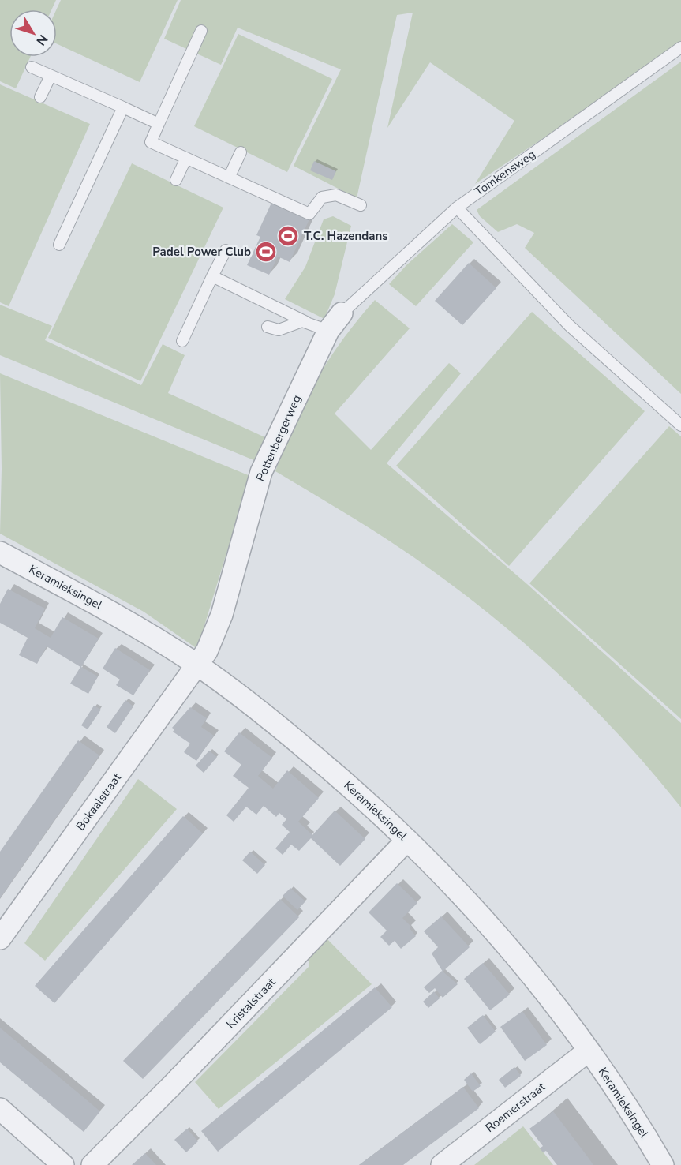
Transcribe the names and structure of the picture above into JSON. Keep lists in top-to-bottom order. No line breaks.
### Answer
{"streets":{"street":["Pottenbergerweg","Keramieksingel","Bokaalstraat","Kristalstraat","Roemerstraat"],"lane":["Tomkensweg"]},"crossings":[["Tomkensweg","Pottenbergerweg"],["Pottenbergerweg","Keramieksingel"],["Pottenbergerweg","Bokaalstraat"],["Keramieksingel","Bokaalstraat"],["Keramieksingel","Kristalstraat"],["Keramieksingel","Roemerstraat"]],"places":{"sports":["T.C. Hazendans","Padel Power Club"]},"north":"bottom right"}
